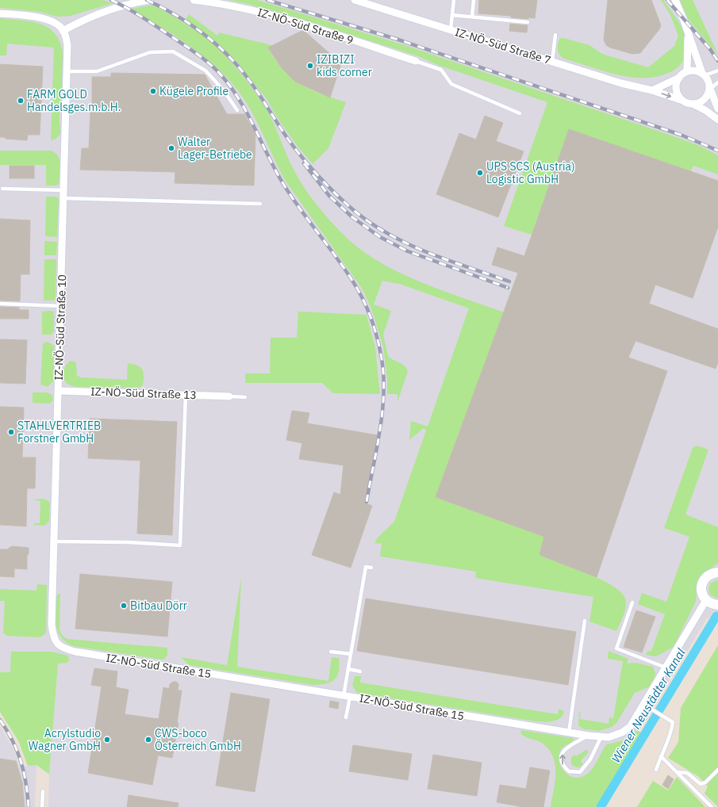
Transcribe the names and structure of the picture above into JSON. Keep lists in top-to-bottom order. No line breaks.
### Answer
{"streets":{"street":["IZ-NÖ-Süd Straße 9","IZ-NÖ-Süd Straße 7","IZ-NÖ-Süd Straße 10","IZ-NÖ-Süd Straße 13","IZ-NÖ-Süd Straße 15"]},"crossings":[["IZ-NÖ-Süd Straße 10","IZ-NÖ-Süd Straße 13"],["IZ-NÖ-Süd Straße 10","IZ-NÖ-Süd Straße 15"]],"water":["Wiener Neustädter Kanal"],"places":["IZIBIZI kids corner","Kügele Profile","FARM GOLD Handelsges.m.b.H.","Walter Lager-Betriebe","UPS SCS (Austria) Logistic GmbH","STAHLVERTRIEB Forstner GmbH","Bitbau Dörr","Acrylstudio Wagner GmbH","CWS-boco Österreich GmbH"]}
